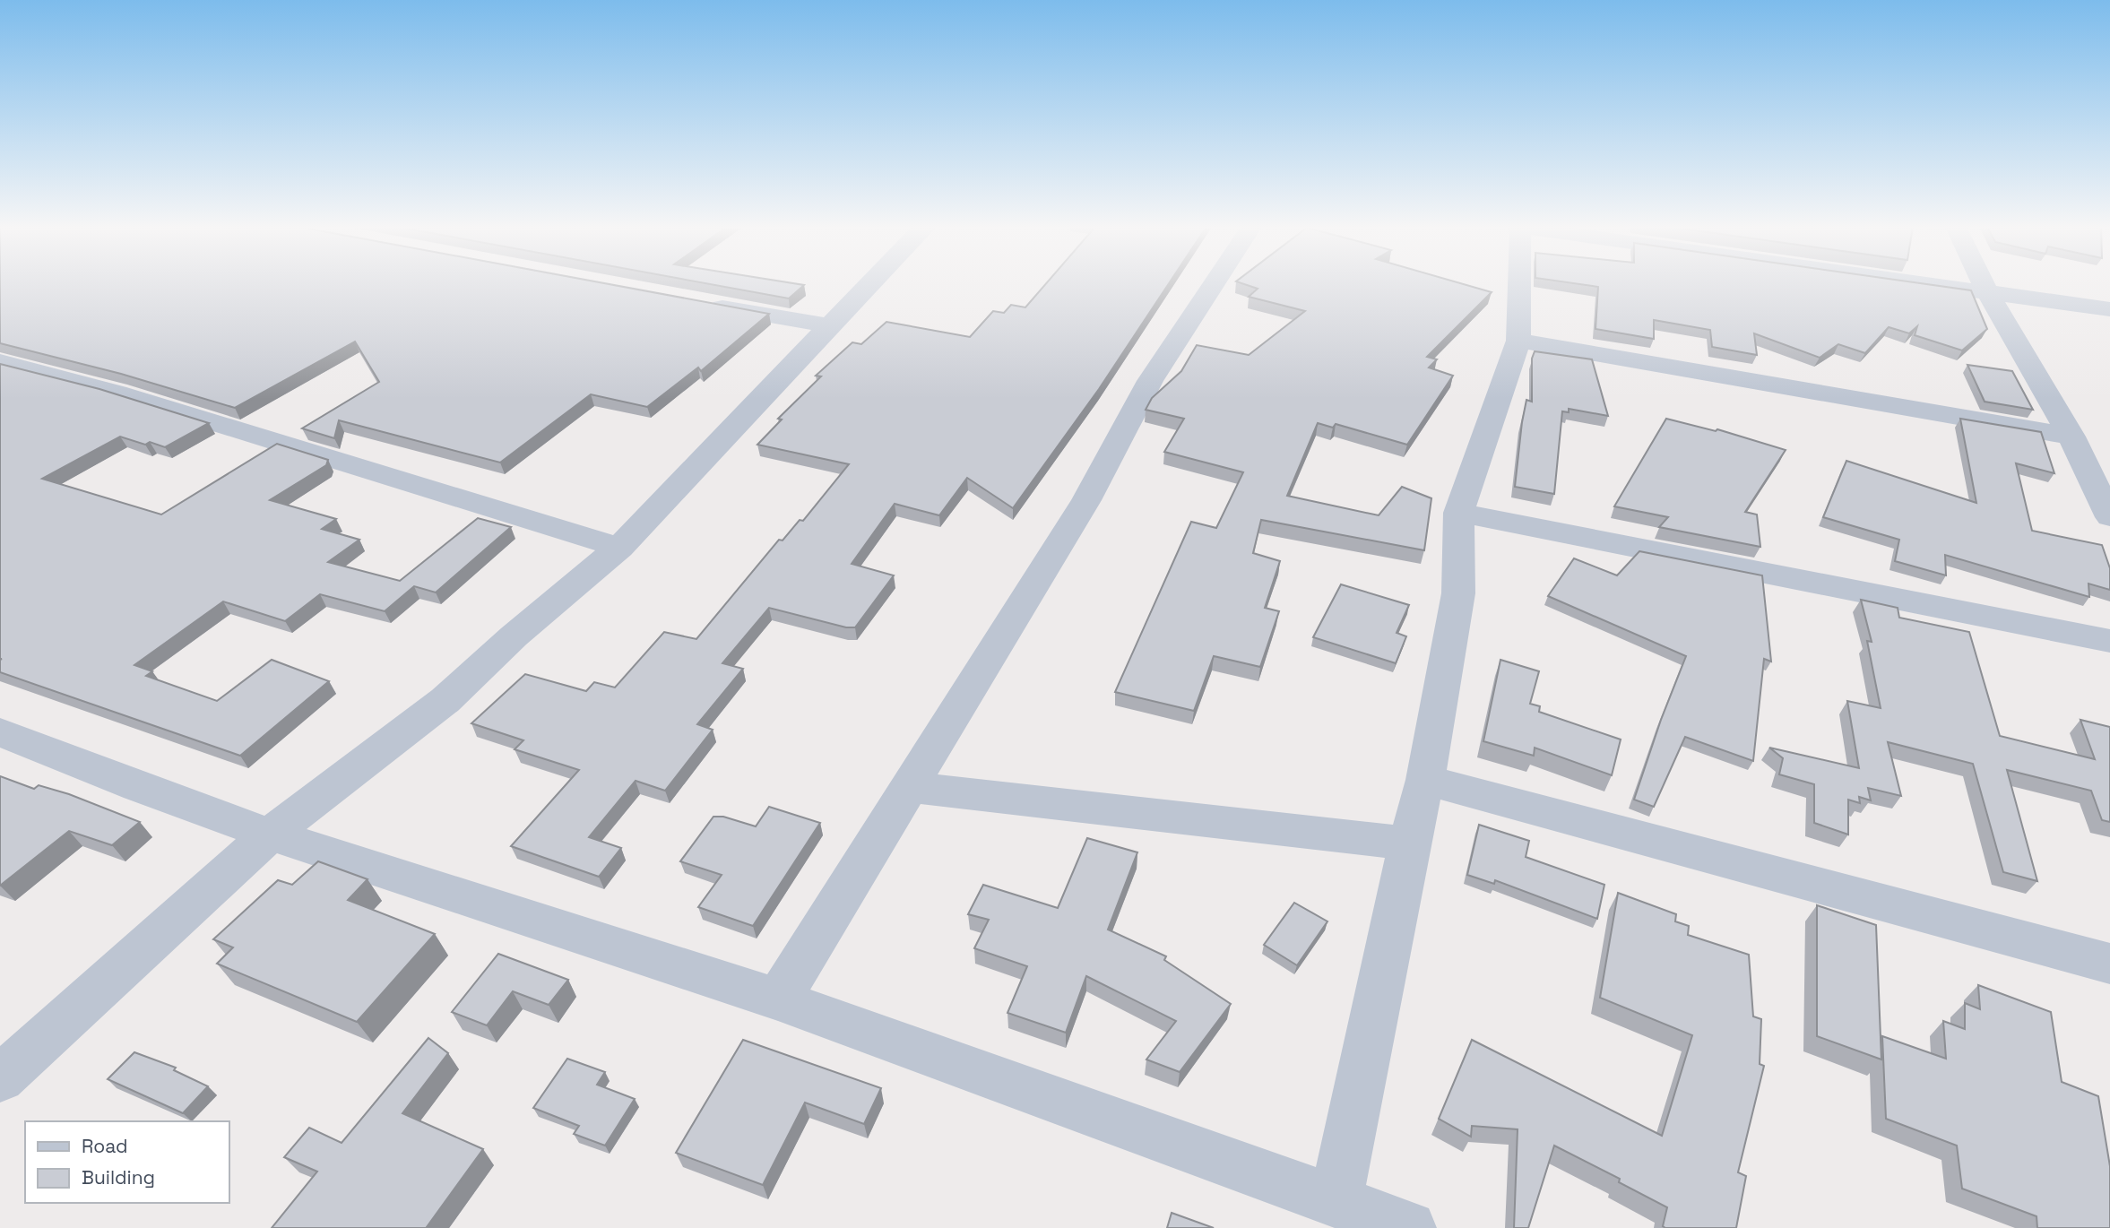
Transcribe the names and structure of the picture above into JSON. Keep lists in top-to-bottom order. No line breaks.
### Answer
{"legend":["Road","Building"]}
